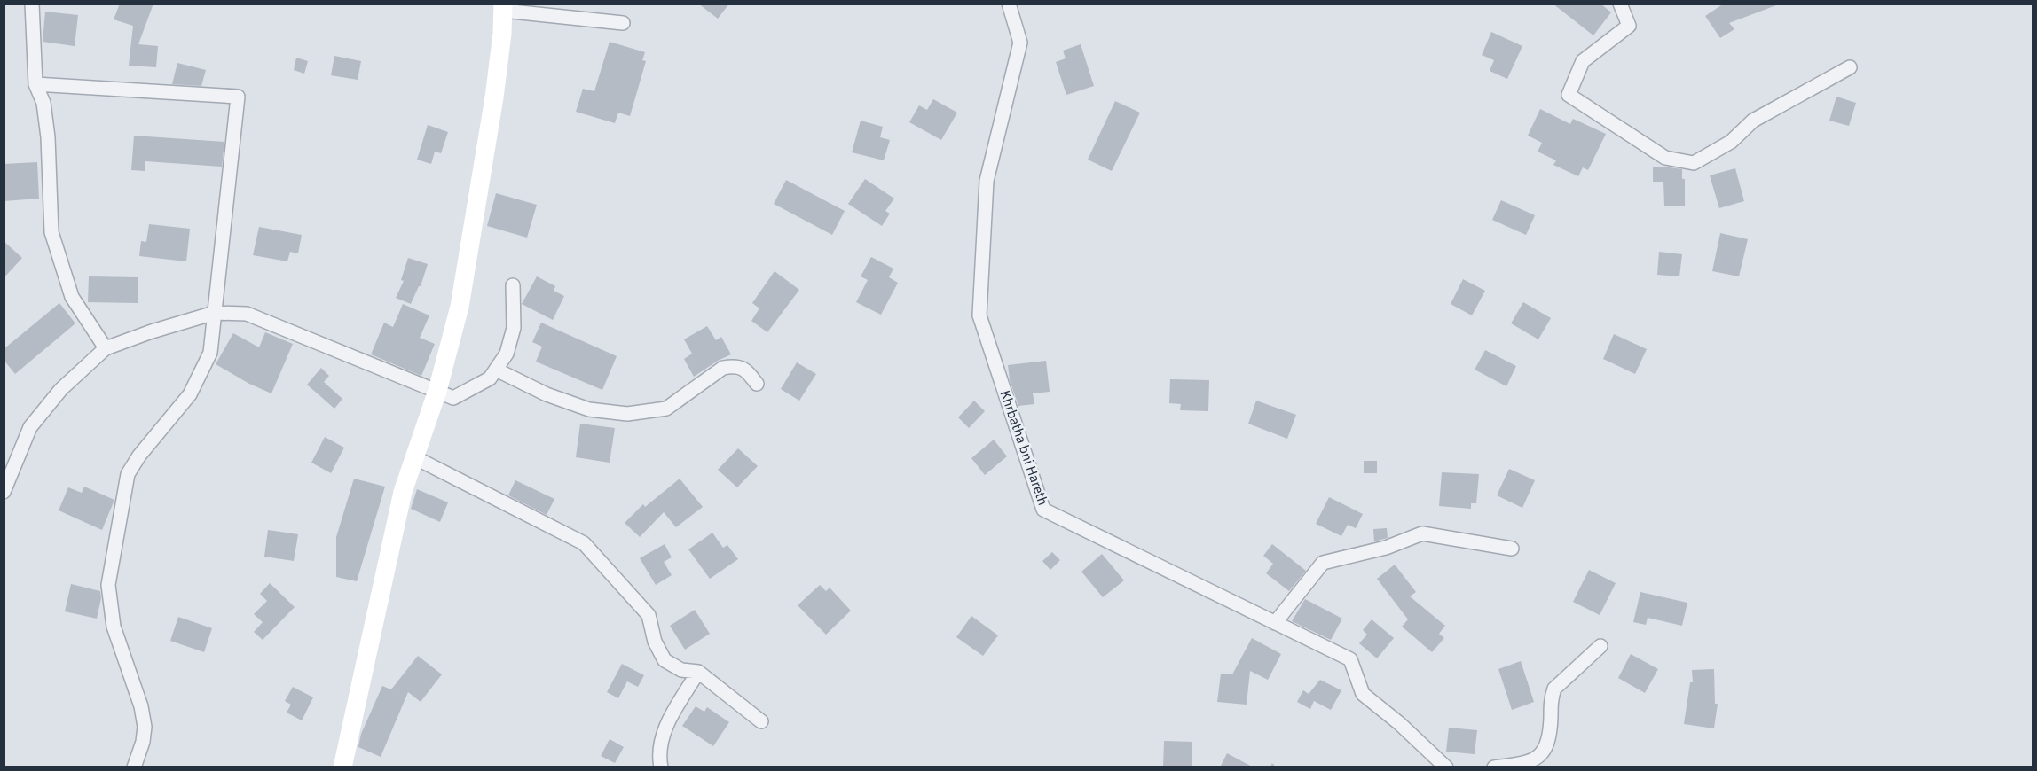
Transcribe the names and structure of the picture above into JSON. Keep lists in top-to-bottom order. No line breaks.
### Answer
{"streets":{"street":["Khrbatha bni Hareth"]}}
